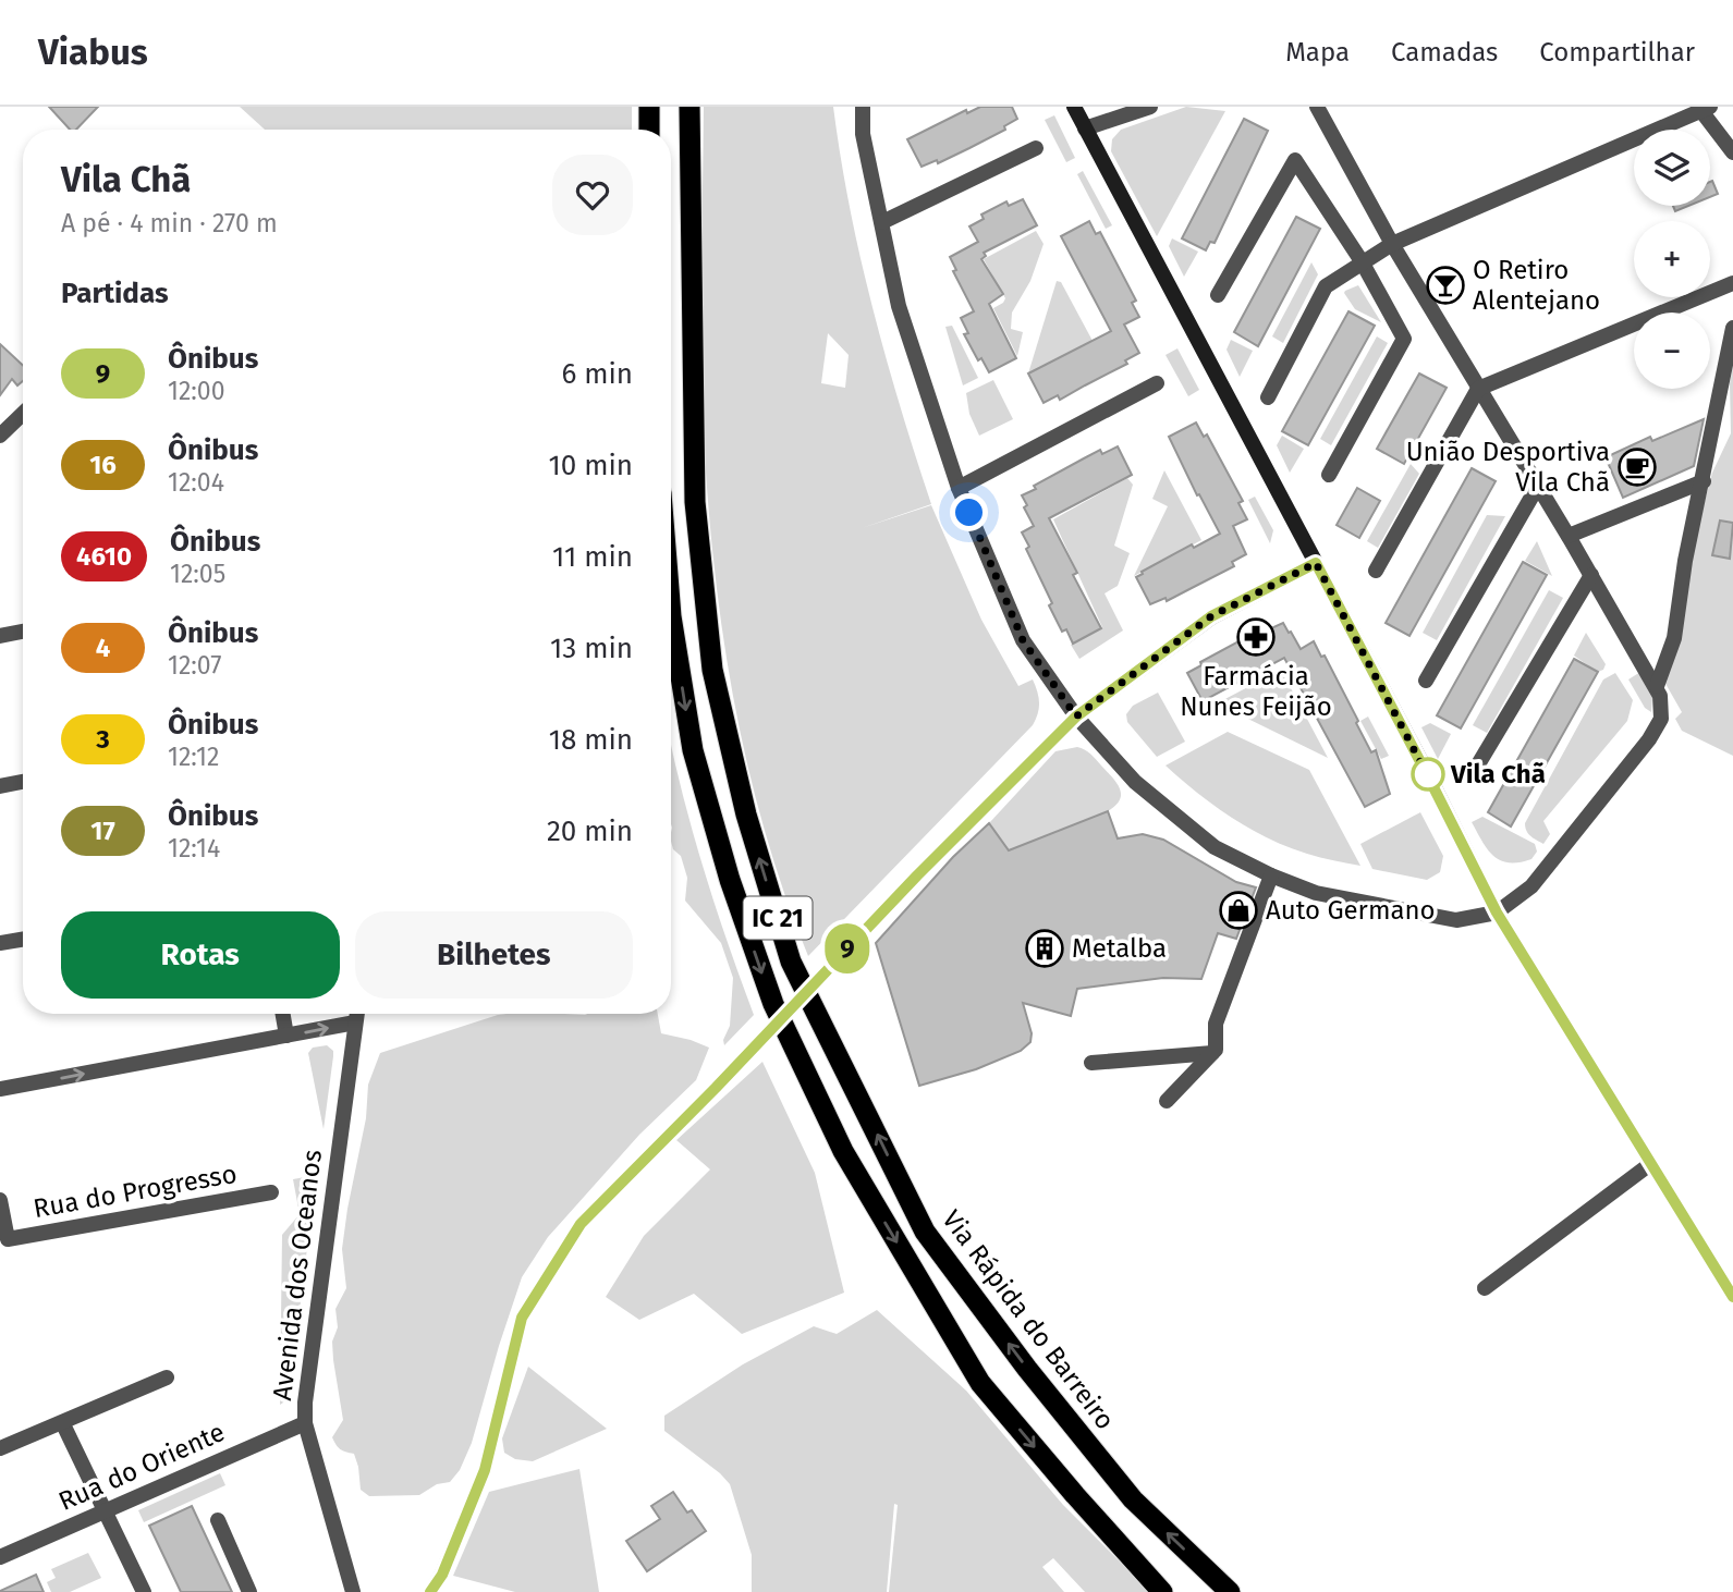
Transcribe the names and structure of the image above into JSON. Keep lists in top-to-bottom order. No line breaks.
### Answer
{"streets":{"highway":["IC 21","Via Rápida do Barreiro"],"street":["Rua do Progresso","Avenida dos Oceanos","Rua do Oriente"]},"crossings":[["Avenida dos Oceanos","Rua do Oriente"]],"places":{"bar":["O Retiro Alentejano"],"cafe":["União Desportiva Vila Chã"],"pharmacy":["Farmácia Nunes Feijão"],"other":["Vila Chã"],"shop":["Auto Germano"],"building":["Metalba"]},"lines":["bus line 9"],"page":{"header":"Viabus","nav":["Mapa","Camadas","Compartilhar"],"on_map":"9","map_buttons":["+","−"],"heading":[["Vila Chã","A pé · 4 min · 270 m"],"Partidas"],"list":[{"mark":"9","name":"Ônibus","note":"12:00","value":"6 min"},{"mark":"16","name":"Ônibus","note":"12:04","value":"10 min"},{"mark":"4610","name":"Ônibus","note":"12:05","value":"11 min"},{"mark":"4","name":"Ônibus","note":"12:07","value":"13 min"},{"mark":"3","name":"Ônibus","note":"12:12","value":"18 min"},{"mark":"17","name":"Ônibus","note":"12:14","value":"20 min"}],"buttons":["Rotas","Bilhetes"]}}
